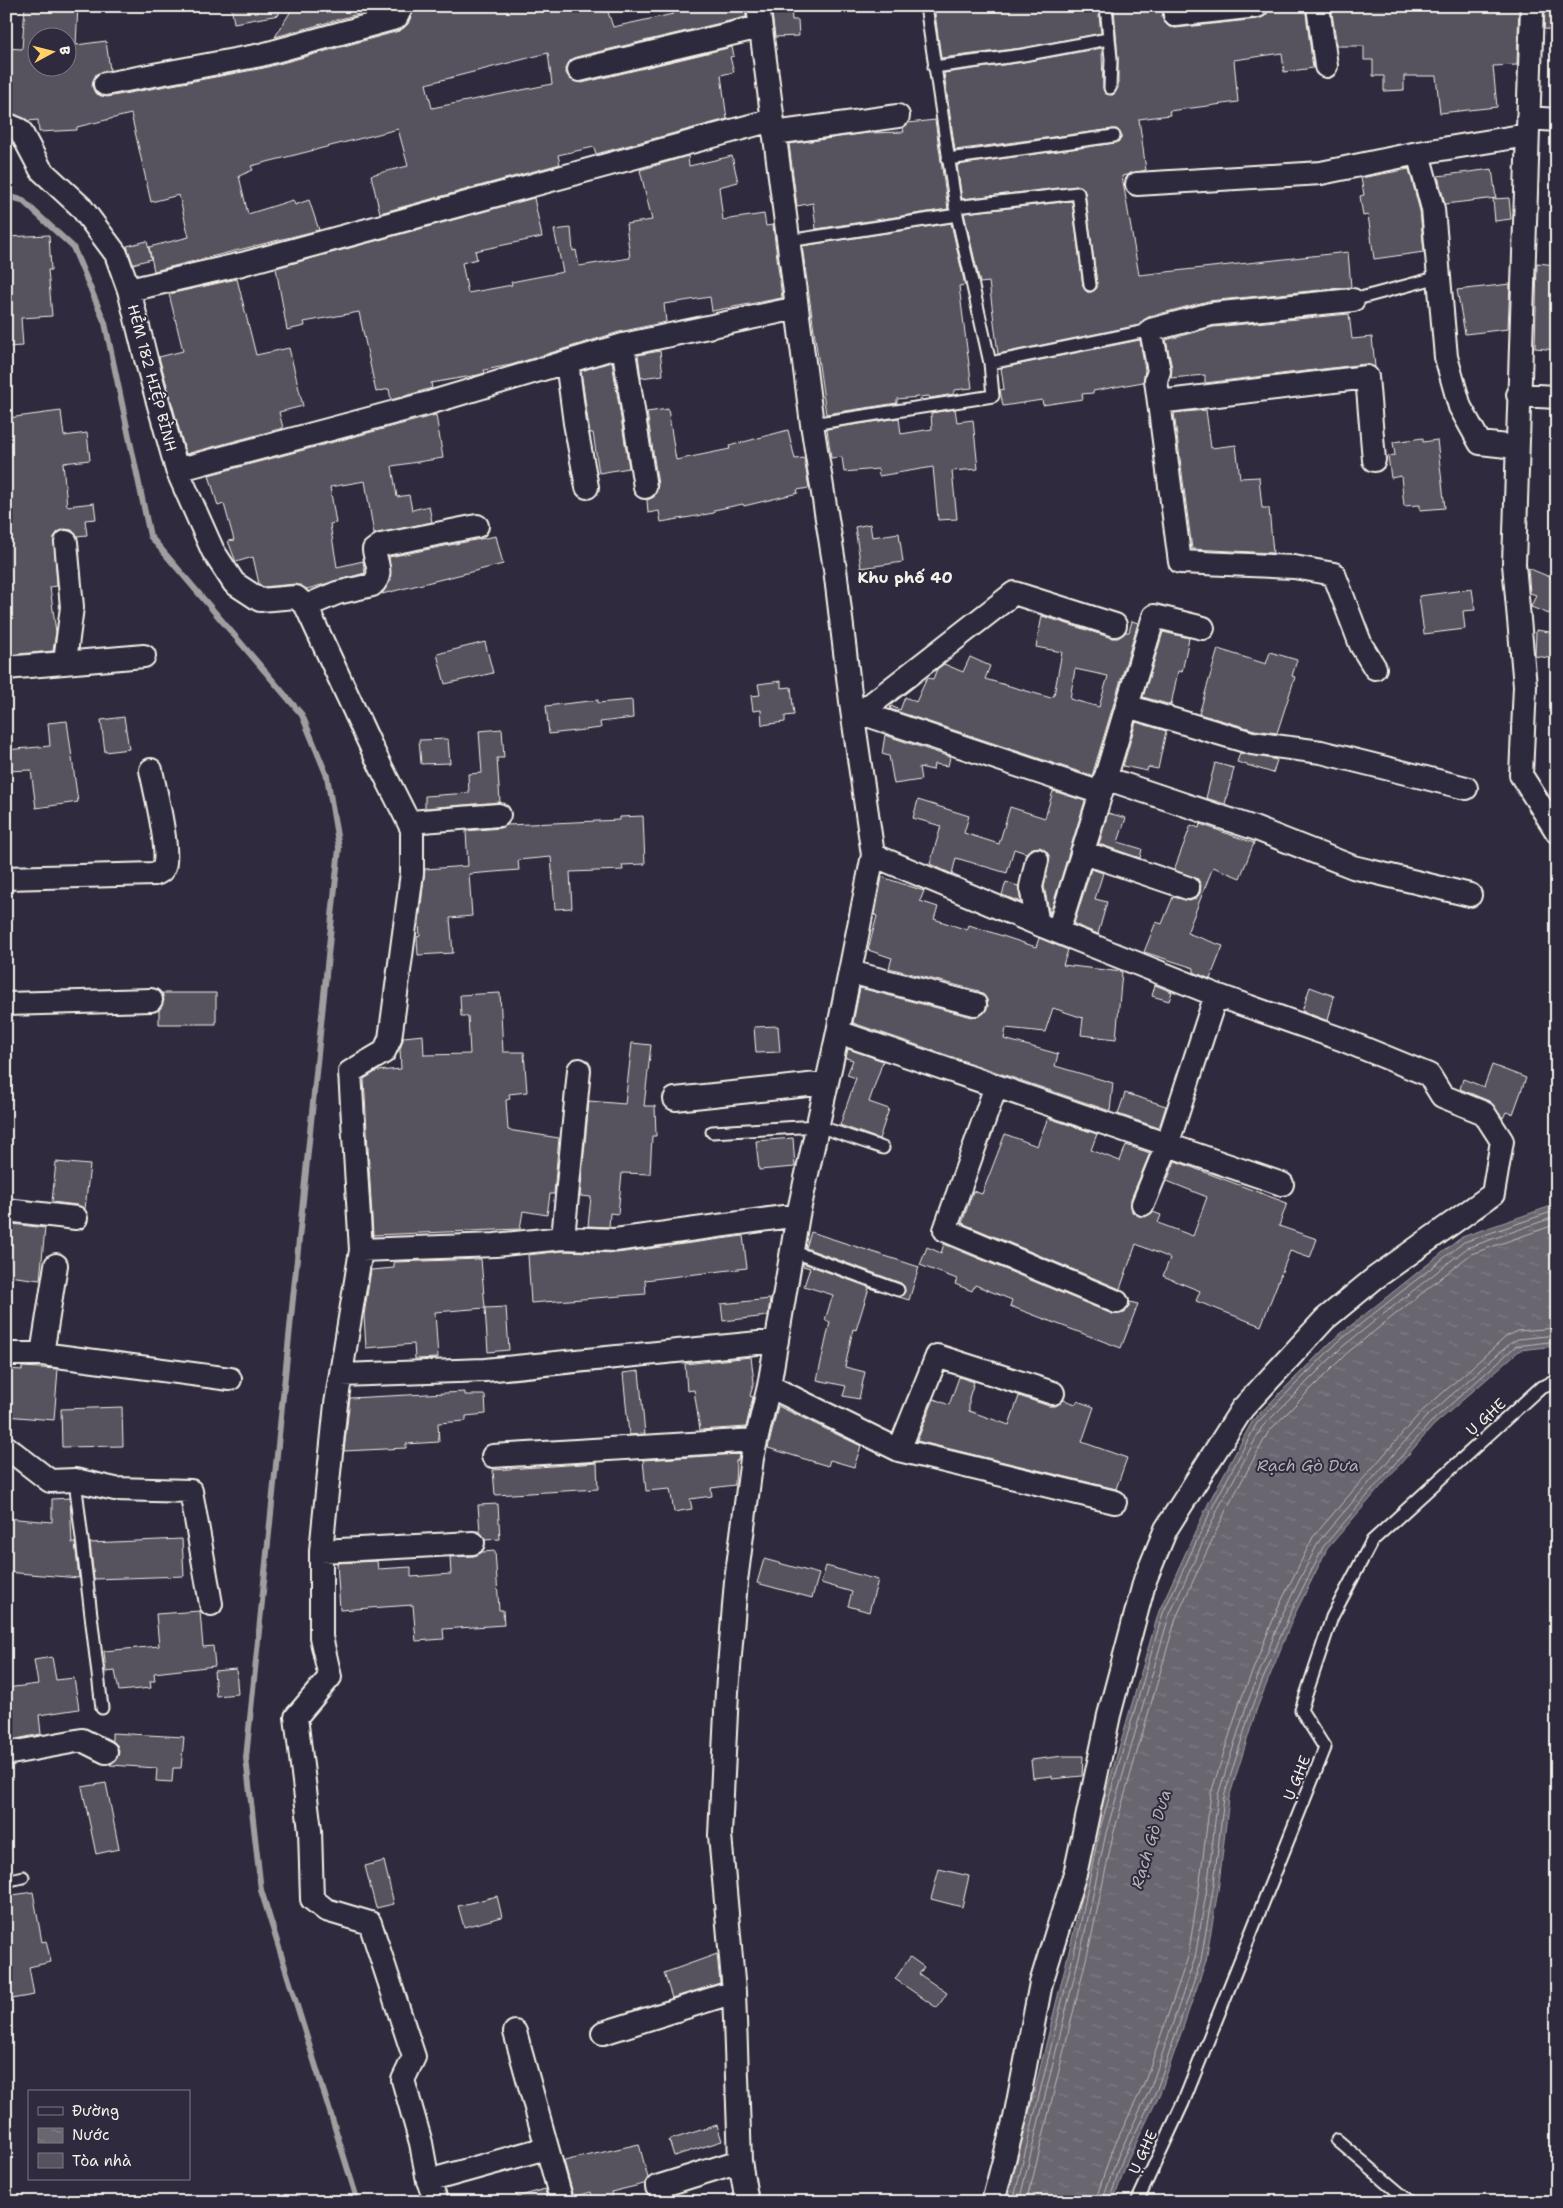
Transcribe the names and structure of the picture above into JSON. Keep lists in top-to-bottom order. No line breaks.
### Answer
{"streets":{"street":["HẺM 182 HIỆP BÌNH"],"lane":["Ụ GHE"]},"districts":["Khu phố 40"],"water":["Rạch Gò Dưa"],"legend":["Đường","Nước","Tòa nhà"],"north":"right"}
